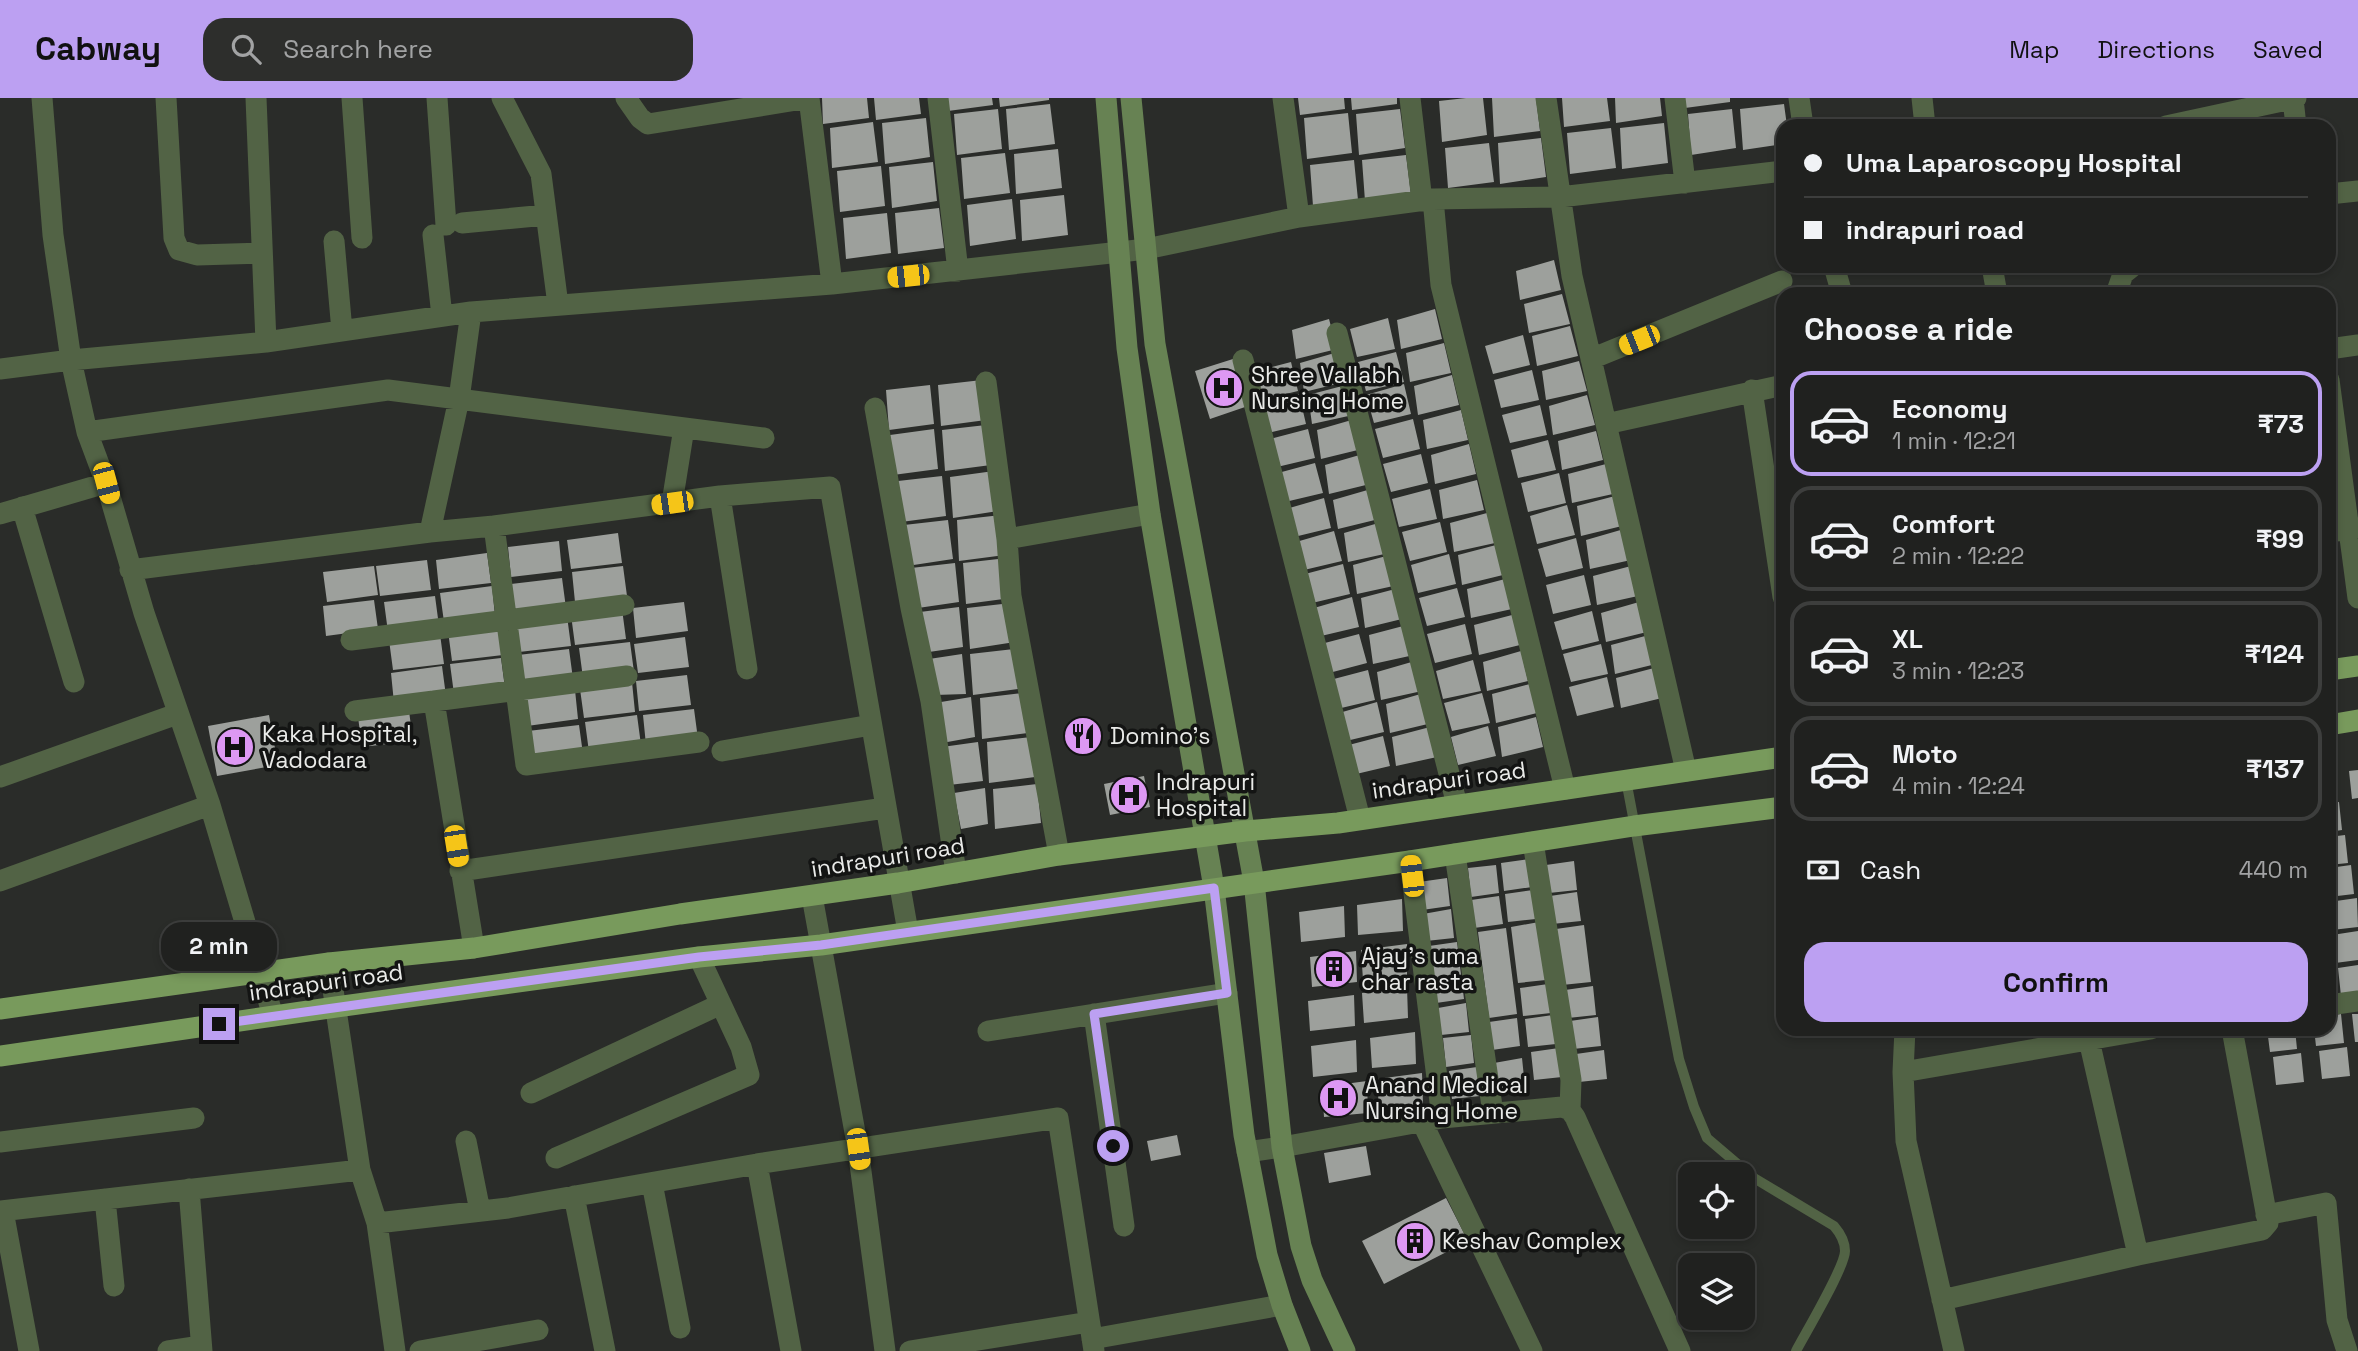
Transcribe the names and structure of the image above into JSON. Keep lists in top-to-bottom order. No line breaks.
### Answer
{"streets":{"main road":["indrapuri road"]},"places":{"hospital":["Shree Vallabh Nursing Home","Kaka Hospital, Vadodara","Indrapuri Hospital","Anand Medical Nursing Home"],"restaurant":["Domino's"],"building":["Ajay's uma char rasta","Keshav Complex"]},"page":{"header":"Cabway","search":"Search here","nav":["Map","Directions","Saved"],"banner":["Uma Laparoscopy Hospital","indrapuri road"],"heading":"Choose a ride","list":[{"name":"Economy","note":"1 min · 12:21","value":"₹73"},{"name":"Comfort","note":"2 min · 12:22","value":"₹99"},{"name":"XL","note":"3 min · 12:23","value":"₹124"},{"name":"Moto","note":"4 min · 12:24","value":"₹137"}],"pay":["Cash","440 m"],"bubble":"2 min","buttons":"Confirm"}}
